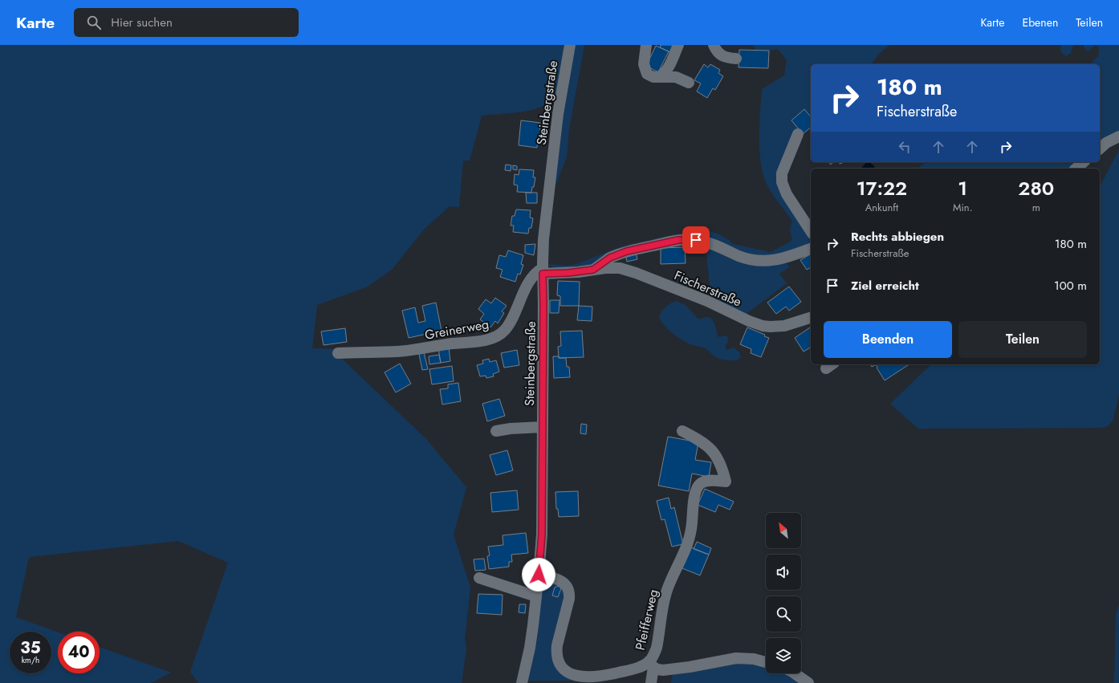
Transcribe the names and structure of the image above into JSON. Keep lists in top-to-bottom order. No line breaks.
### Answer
{"streets":{"street":["Steinbergstraße","Fischerstraße","Greinerweg","Pfeifferweg"]},"crossings":[["Steinbergstraße","Fischerstraße"],["Steinbergstraße","Greinerweg"],["Steinbergstraße","Pfeifferweg"],["Fischerstraße","Greinerweg"]],"north":"top left","page":{"header":"Karte","search":"Hier suchen","nav":["Karte","Ebenen","Teilen"],"turn":["180 m","Fischerstraße"],"eta":["17:22","Ankunft","1","Min.","280","m"],"list":[{"name":"Rechts abbiegen","note":"Fischerstraße","value":"180 m"},{"name":"Ziel erreicht","value":"100 m"}],"buttons":["Beenden","Teilen"],"speed":"35 km/h","limit":"40"}}
